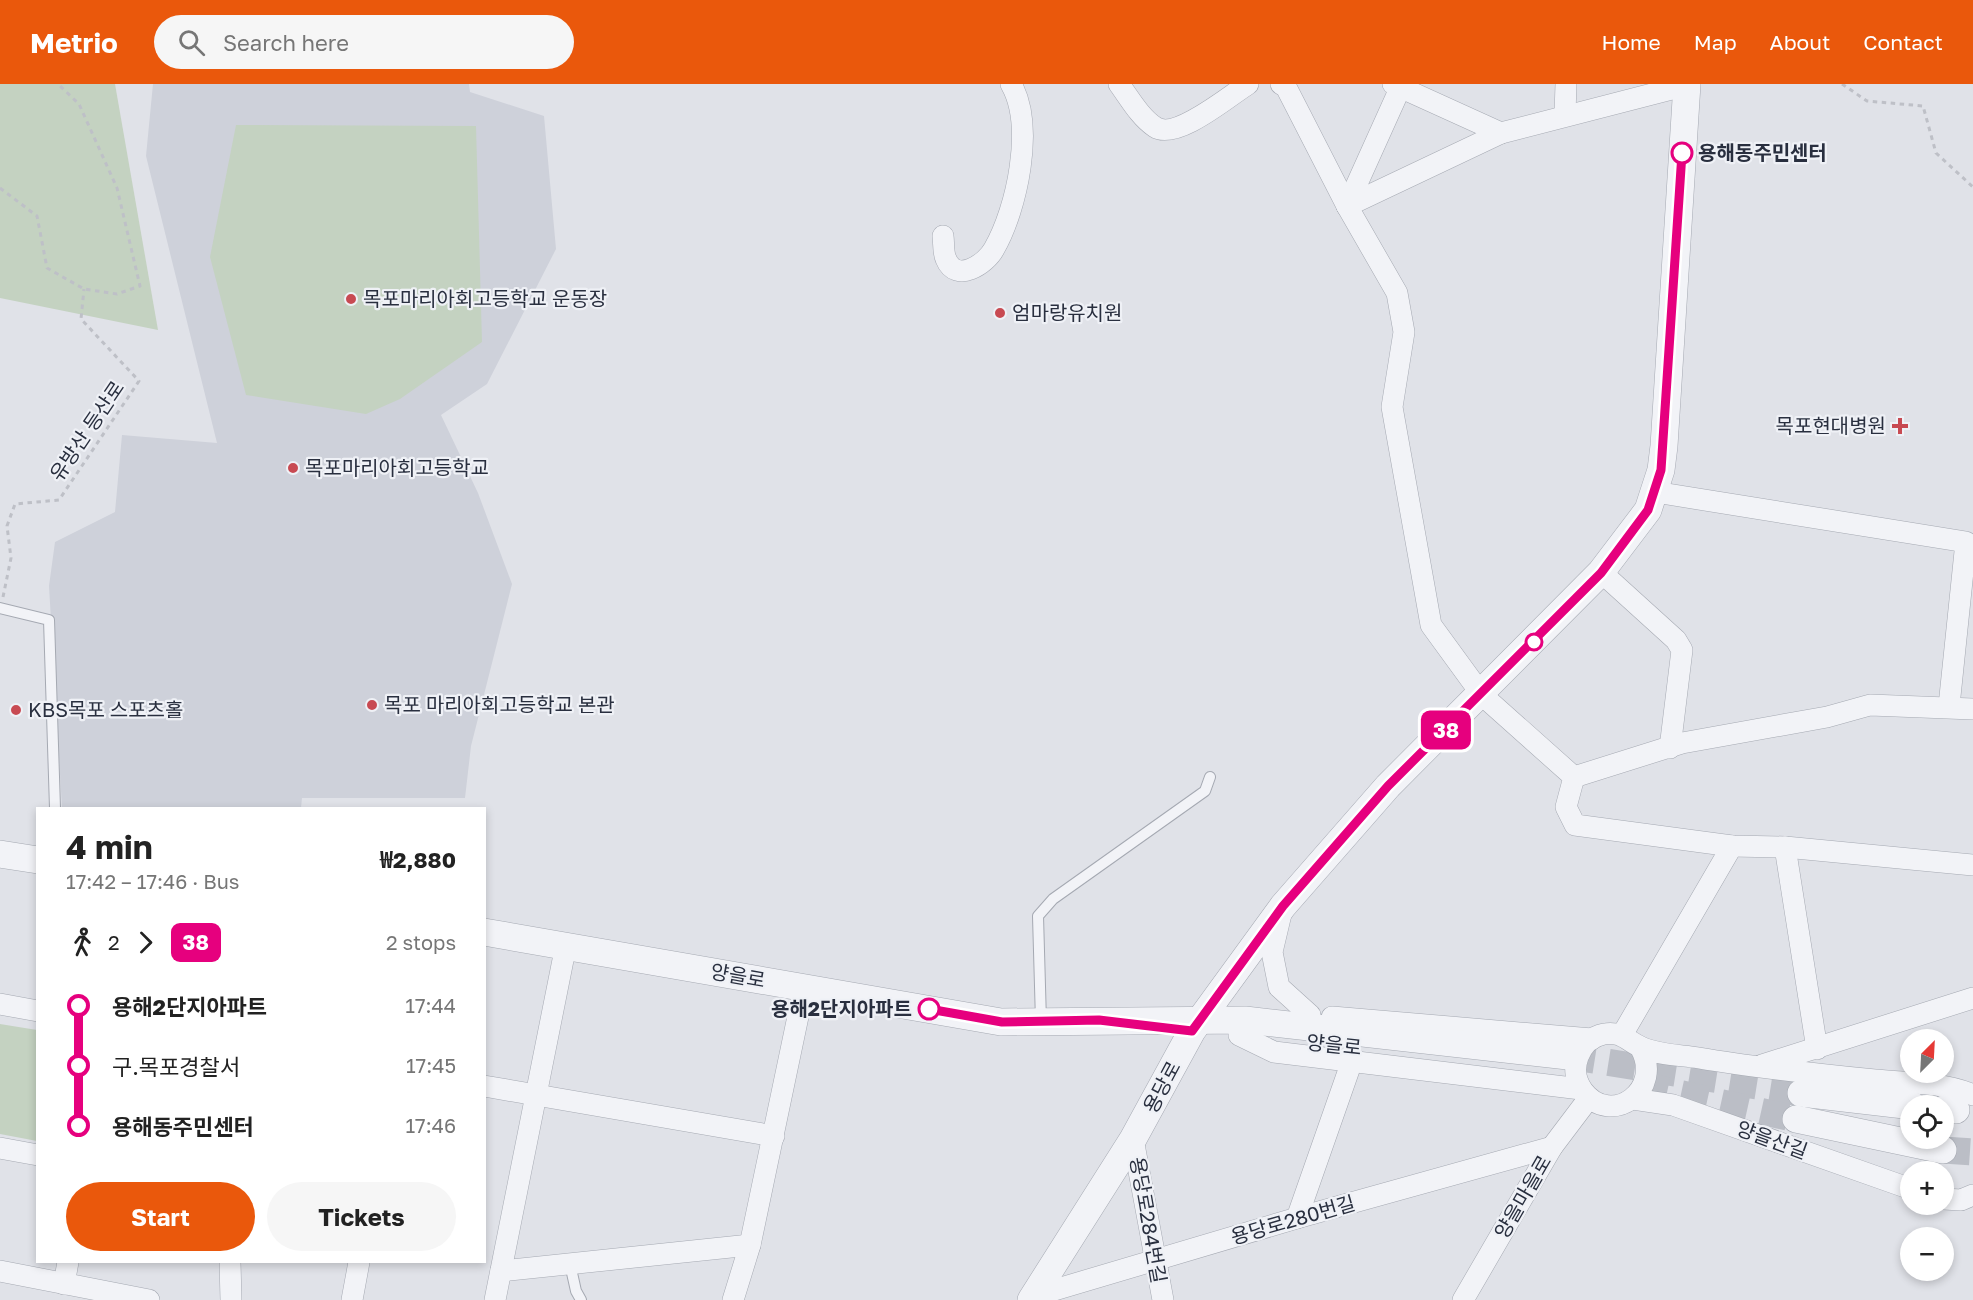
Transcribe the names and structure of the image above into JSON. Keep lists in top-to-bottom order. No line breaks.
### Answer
{"streets":{"street":["양을로","용당로","양을산길","양을마을로","용당로284번길","용당로280번길"],"path":["유방산 등산로"]},"crossings":[["양을로","용당로"],["양을로","양을마을로"],["용당로","용당로284번길"],["용당로","용당로280번길"],["양을마을로","용당로280번길"],["용당로284번길","용당로280번길"]],"places":{"other":["용해동주민센터","목포마리아회고등학교 운동장","엄마랑유치원","목포마리아회고등학교","목포 마리아회고등학교 본관","KBS목포 스포츠홀","용해2단지아파트"],"health":["목포현대병원"]},"lines":["bus line 38"],"north":"top right","page":{"header":"Metrio","search":"Search here","nav":["Home","Map","About","Contact"],"on_map":"38","heading":["4 min","17:42 – 17:46 · Bus","₩2,880"],"legs":["2","38","2 stops"],"list":[{"name":"용해2단지아파트","value":"17:44"},{"name":"구.목포경찰서","value":"17:45"},{"name":"용해동주민센터","value":"17:46"}],"map_buttons":["+","−"],"buttons":["Start","Tickets"]}}
